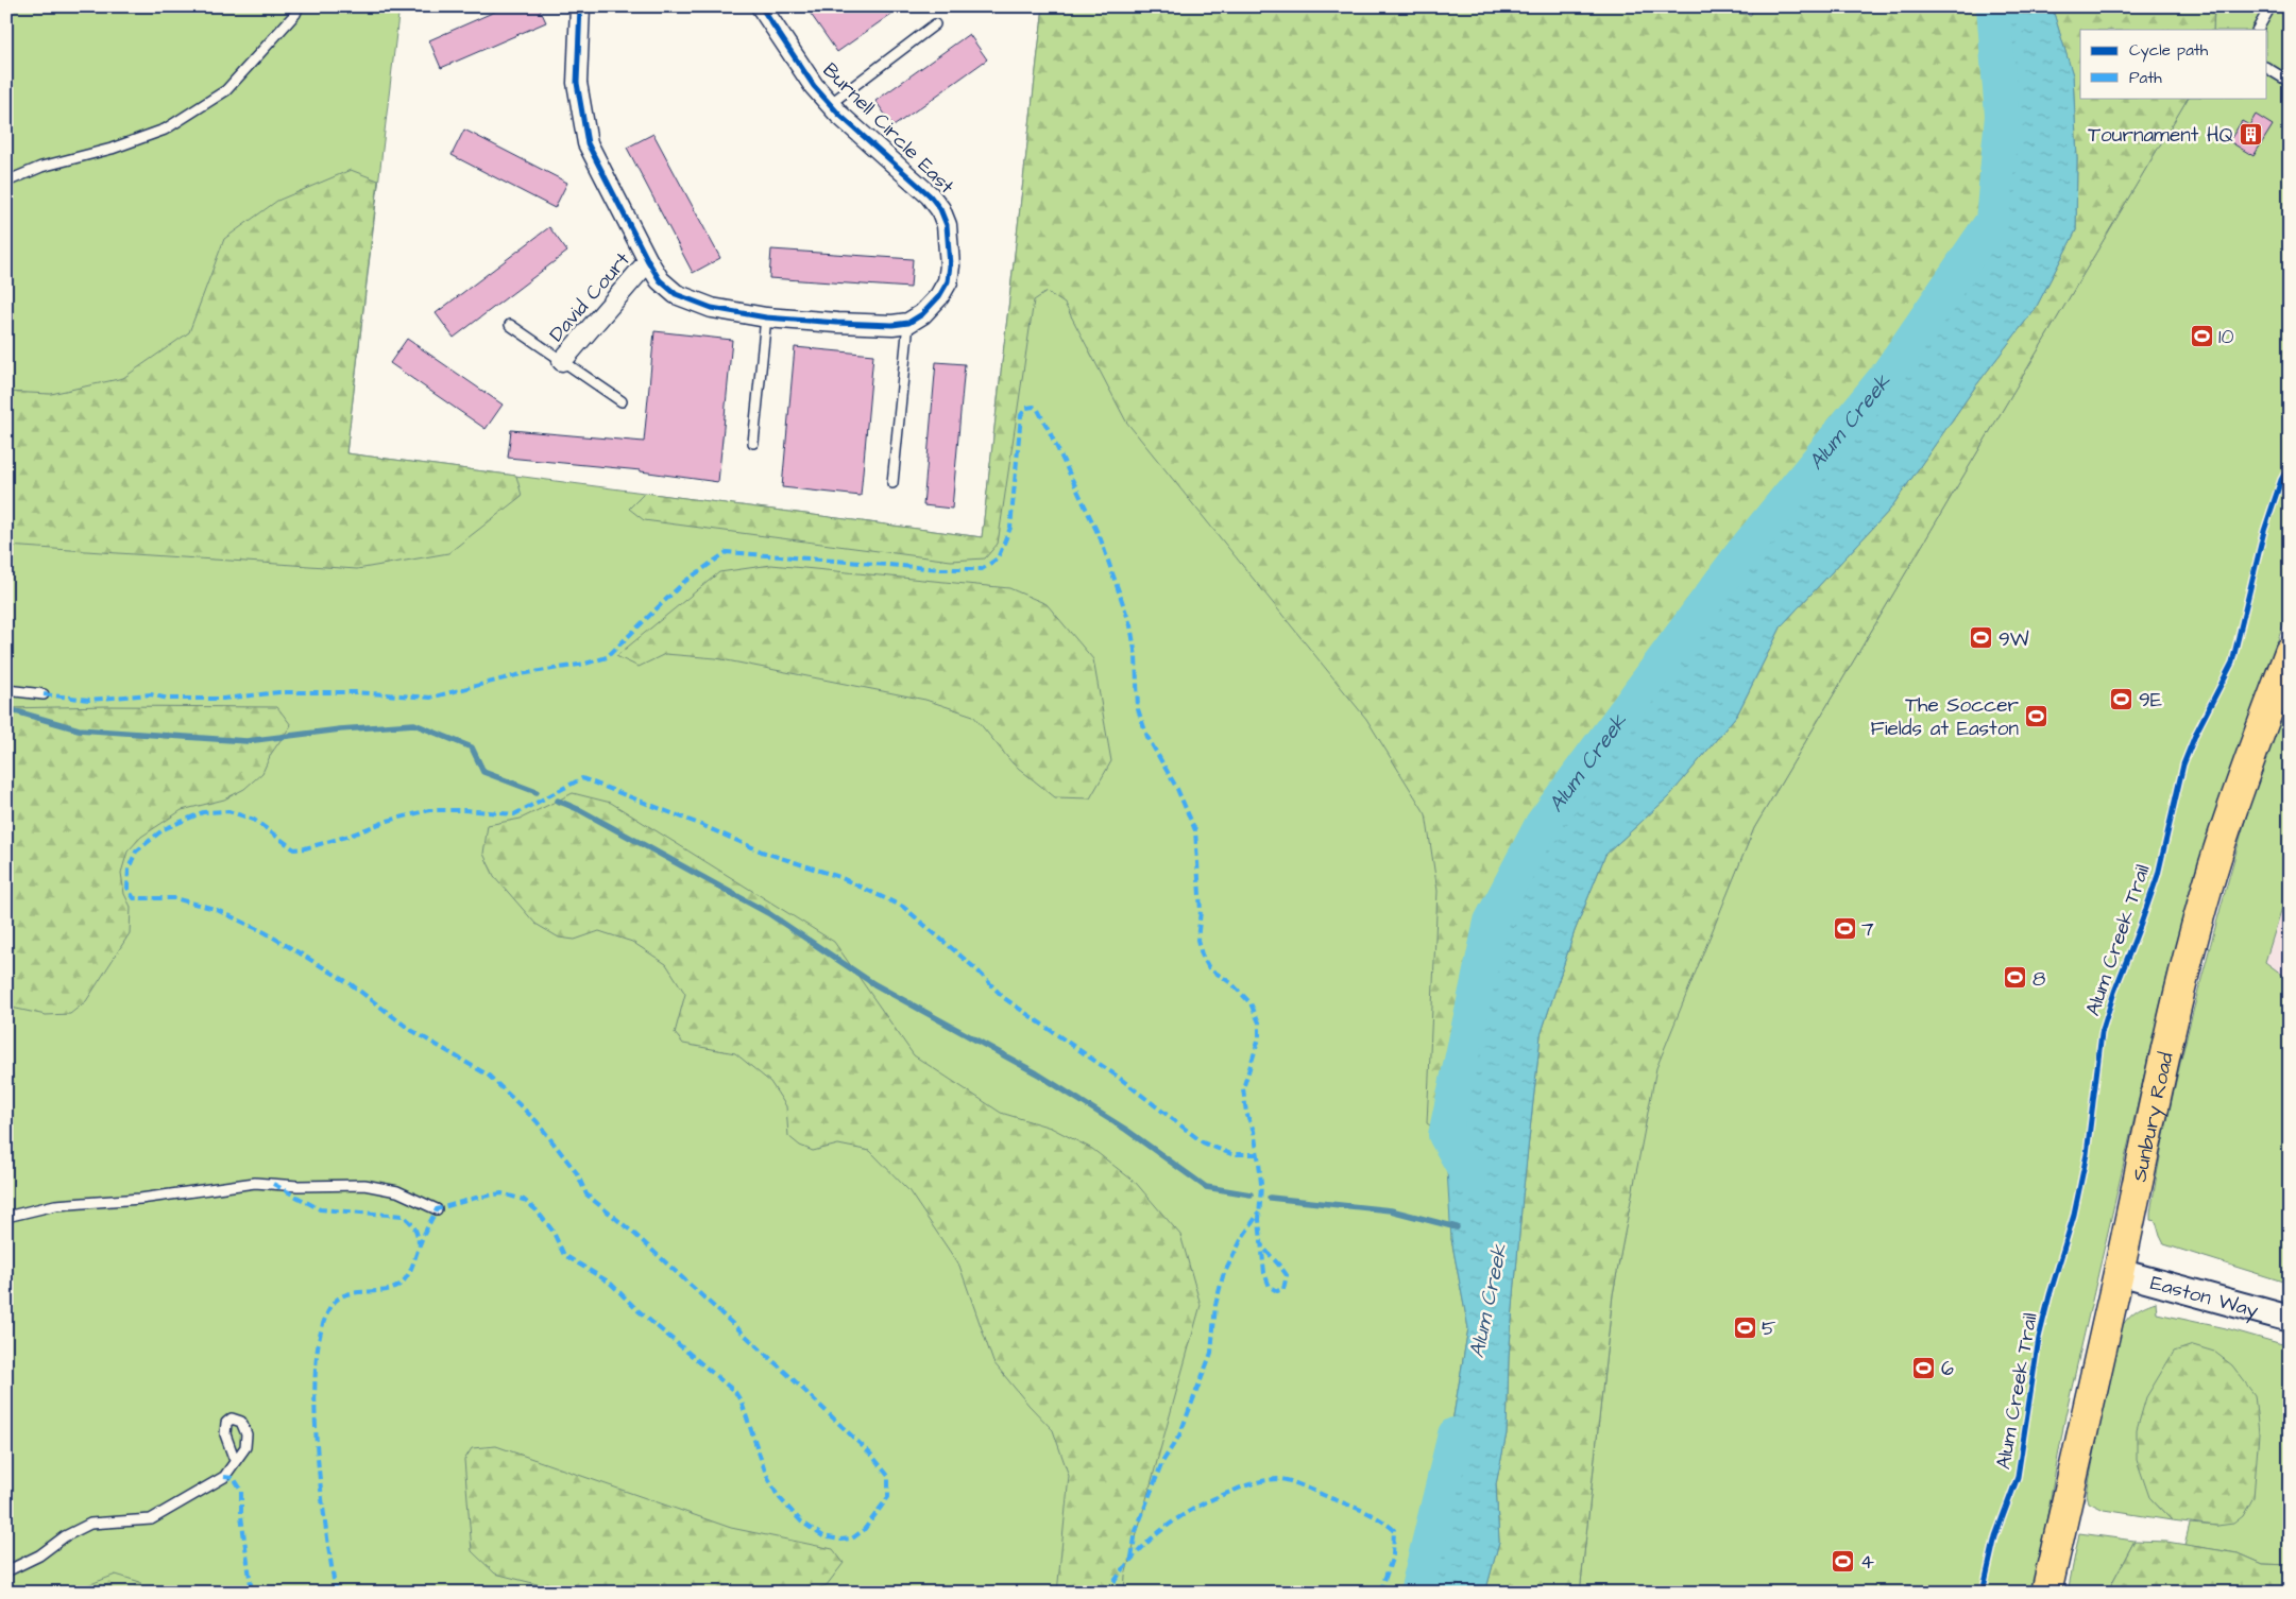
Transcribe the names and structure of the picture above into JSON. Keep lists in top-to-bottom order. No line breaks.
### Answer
{"streets":{"main road":["Sunbury Road","Easton Way"],"street":["Burnell Circle East","David Court"],"cycle path":["Alum Creek Trail"]},"crossings":[["Sunbury Road","Easton Way"]],"water":["Alum Creek"],"places":{"building":["Tournament HQ"],"sports":["10","9W","9E","The Soccer Fields at Easton","7","8","5","6","4"]},"legend":["Cycle path","Path"]}
